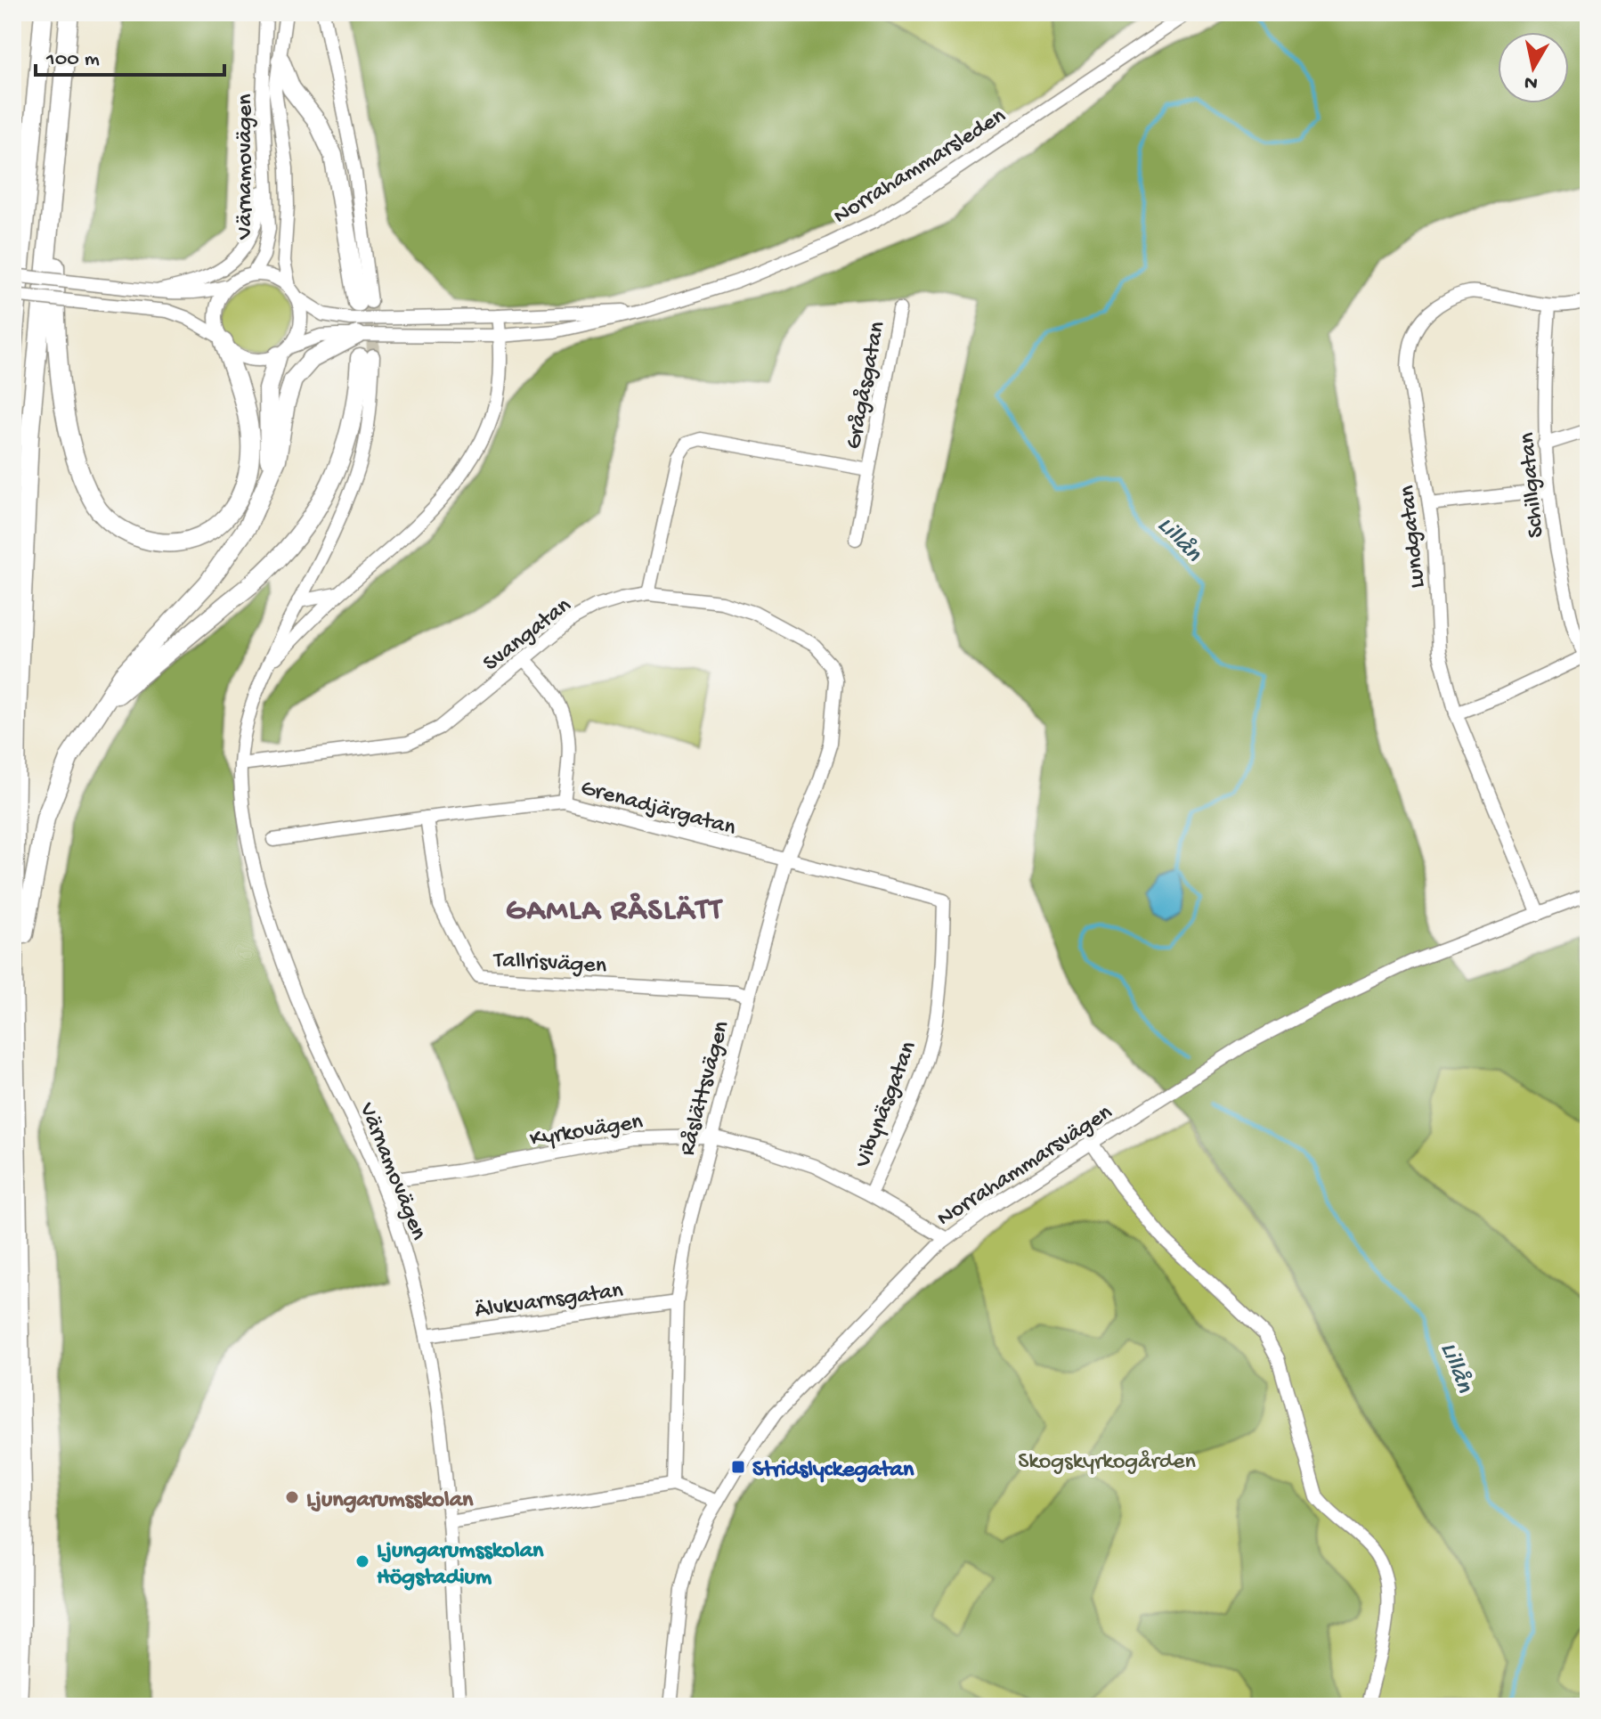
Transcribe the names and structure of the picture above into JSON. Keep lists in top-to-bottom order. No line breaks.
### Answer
{"streets":{"street":["Norrahammarsleden","Värnamovägen","Grågåsgatan","Schillgatan","Lundgatan","Svangatan","Grenadjärgatan","Tallrisvägen","Råslättsvägen","Vibynäsgatan","Kyrkovägen","Norrahammarsvägen","Älvkvarnsgatan"]},"crossings":[["Norrahammarsleden","Värnamovägen"],["Värnamovägen","Svangatan"],["Värnamovägen","Kyrkovägen"],["Värnamovägen","Älvkvarnsgatan"],["Schillgatan","Lundgatan"],["Lundgatan","Norrahammarsvägen"],["Svangatan","Råslättsvägen"],["Grenadjärgatan","Tallrisvägen"],["Grenadjärgatan","Råslättsvägen"],["Grenadjärgatan","Vibynäsgatan"],["Tallrisvägen","Råslättsvägen"],["Råslättsvägen","Kyrkovägen"],["Råslättsvägen","Älvkvarnsgatan"],["Vibynäsgatan","Kyrkovägen"],["Kyrkovägen","Norrahammarsvägen"]],"districts":["GAMLA RÅSLÄTT"],"water":["Lillån"],"parks":["Skogskyrkogården"],"places":{"transit":["Stridslyckegatan"],"other":["Ljungarumsskolan","Ljungarumsskolan Högstadium"]},"scale_bar":"100 m","north":"bottom"}
